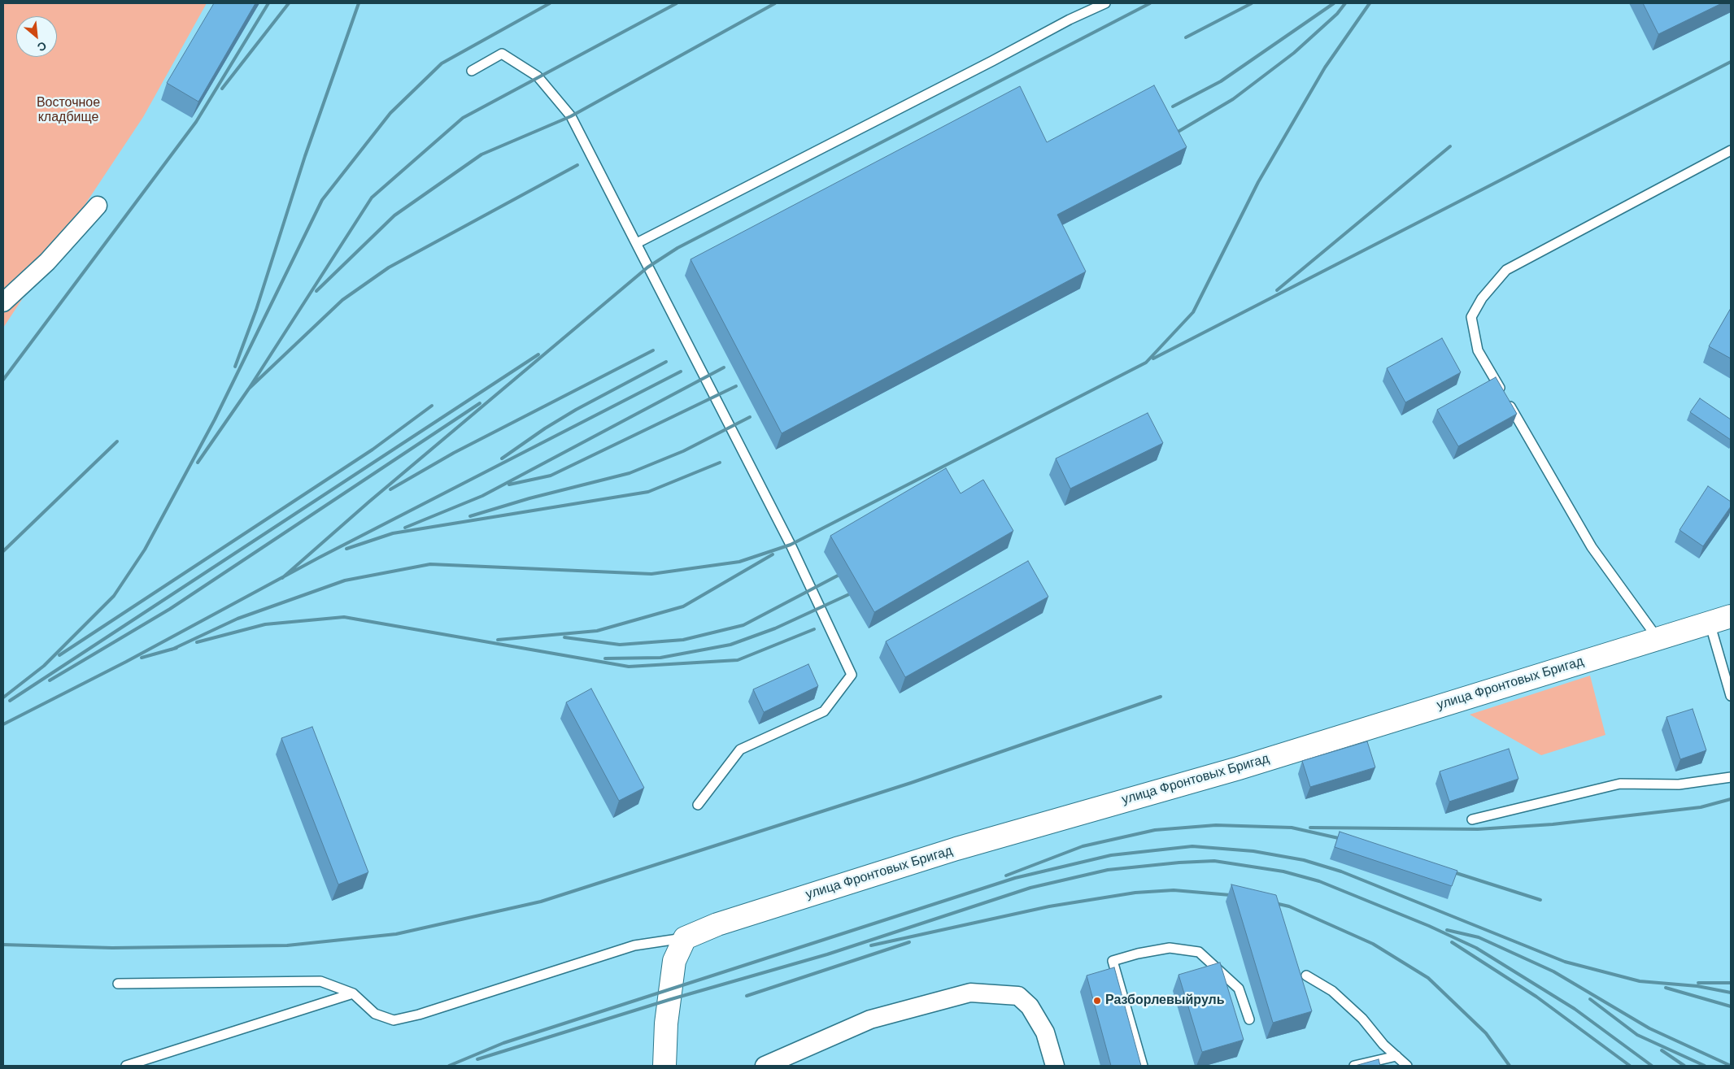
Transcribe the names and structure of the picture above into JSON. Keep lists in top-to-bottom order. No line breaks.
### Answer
{"streets":{"main road":["улица Фронтовых Бригад"]},"parks":["Восточное кладбище"],"places":["Разборлевыйруль"],"north":"bottom right"}
